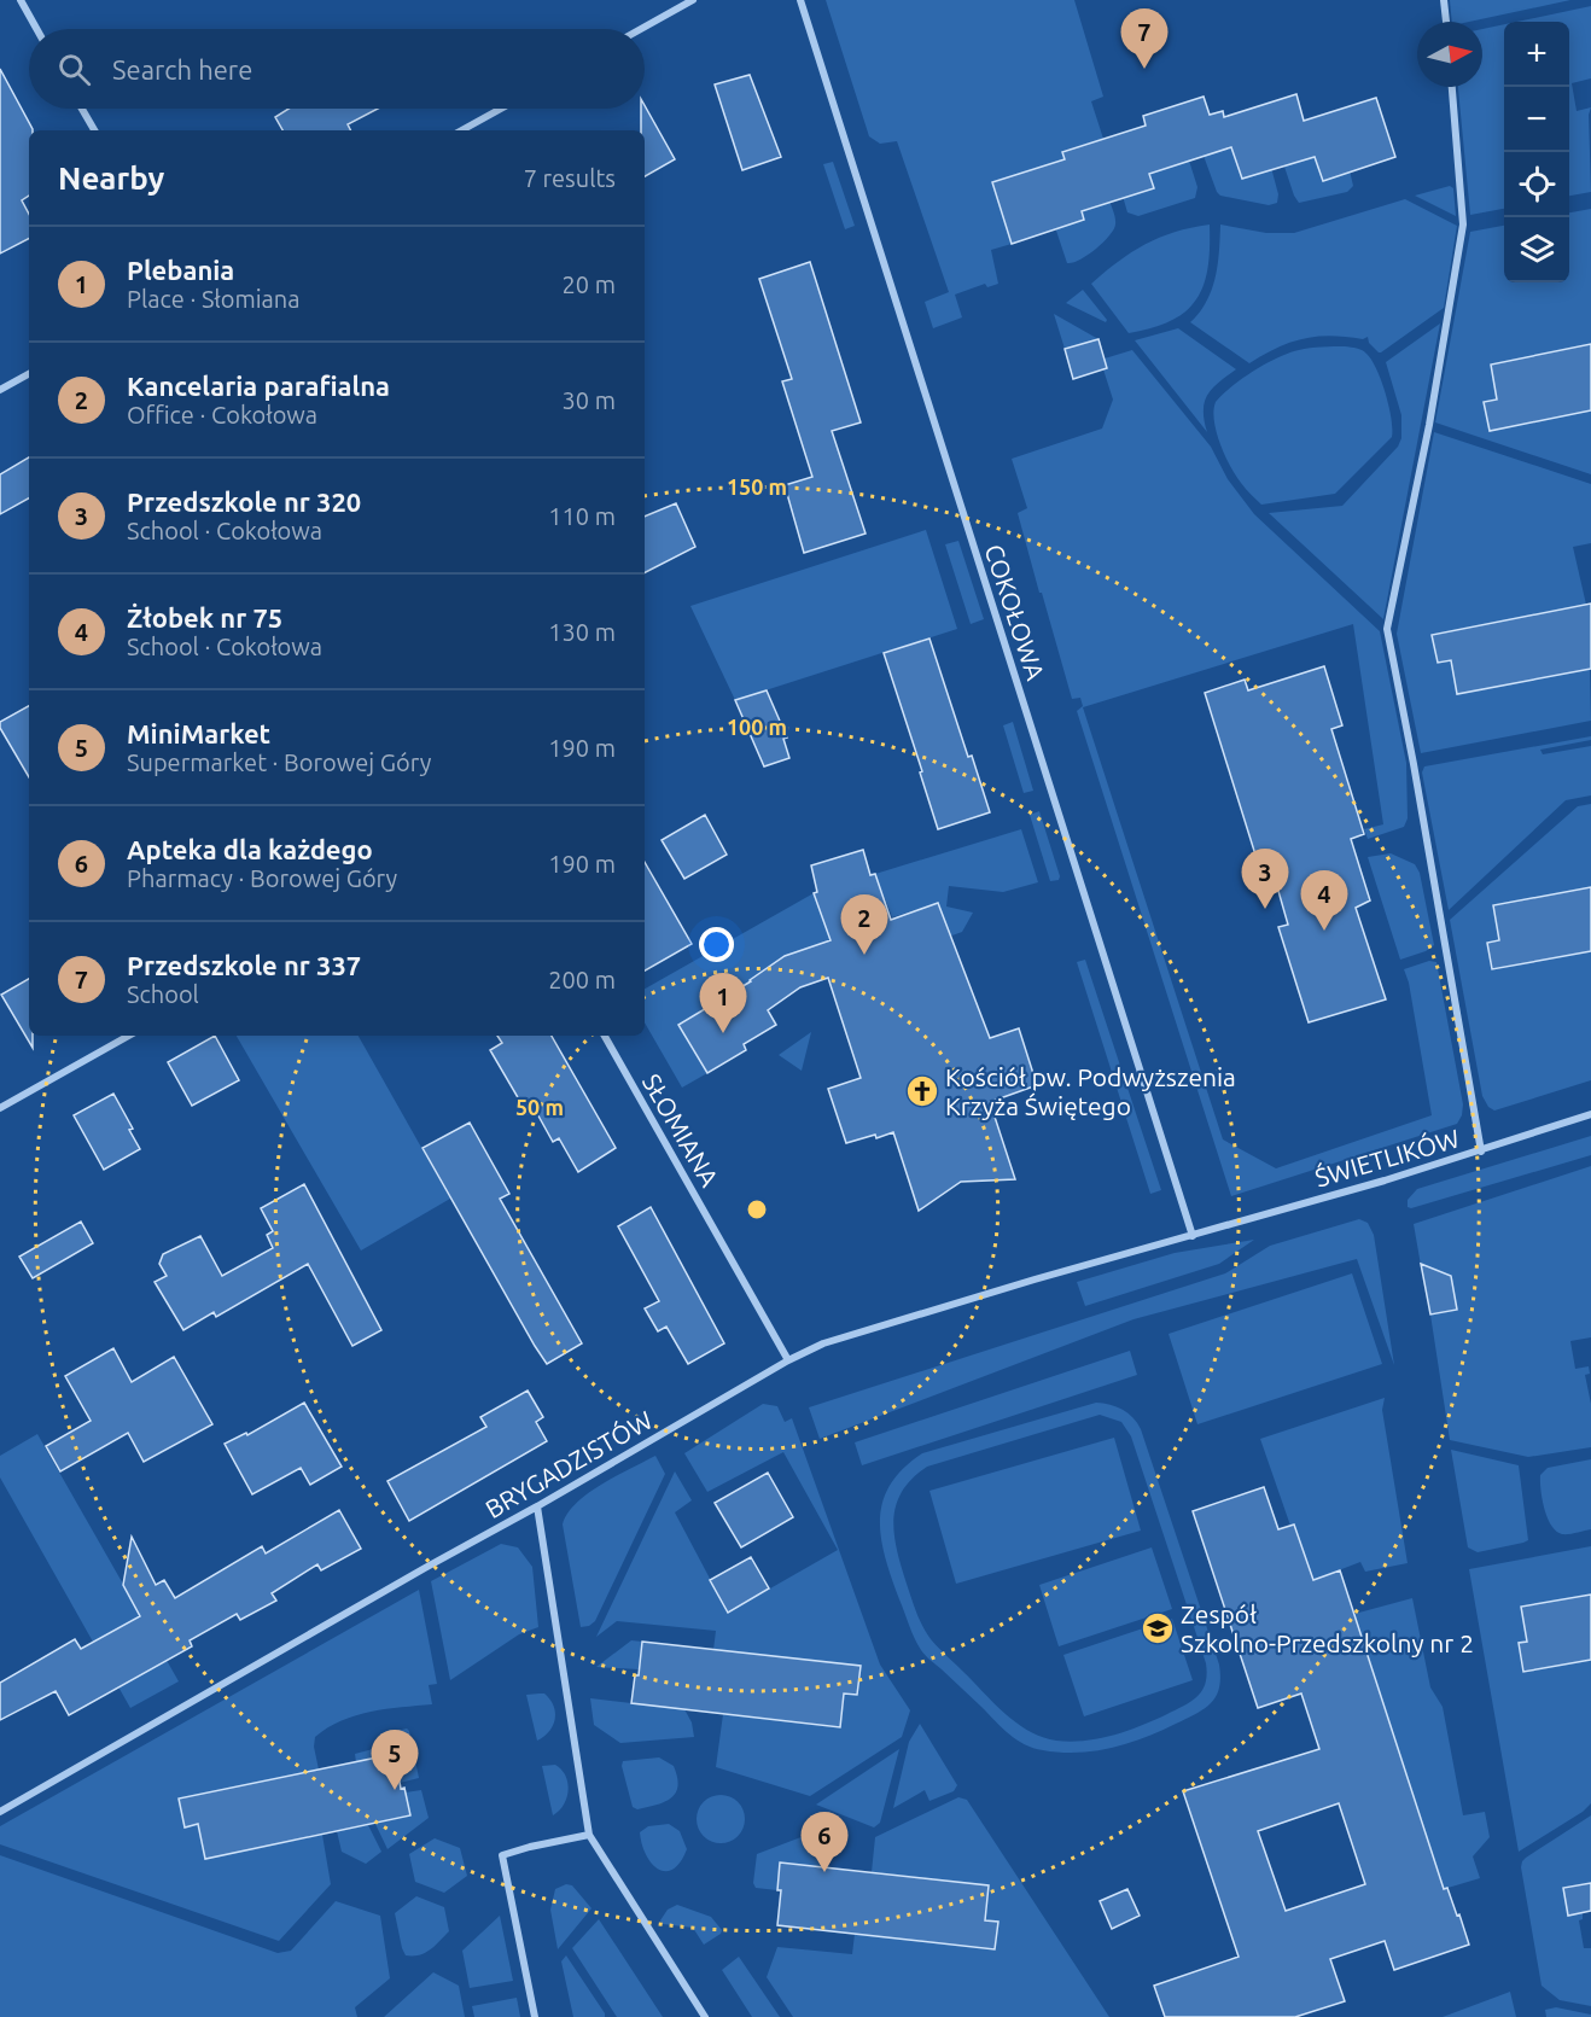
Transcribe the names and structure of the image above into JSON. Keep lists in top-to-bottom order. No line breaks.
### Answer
{"streets":{"street":["COKOŁOWA","SŁOMIANA","ŚWIETLIKÓW","BRYGADZISTÓW"]},"crossings":[["COKOŁOWA","ŚWIETLIKÓW"],["COKOŁOWA","BRYGADZISTÓW"],["SŁOMIANA","BRYGADZISTÓW"],["ŚWIETLIKÓW","BRYGADZISTÓW"]],"places":{"church":["Kościół pw. Podwyższenia Krzyża Świętego"],"school or university":["Zespół Szkolno-Przedszkolny nr 2"]},"north":"right","page":{"pins":["7","3","4","2","1","5","6"],"map_buttons":["+","−"],"search":"Search here","heading":["Nearby","7 results"],"list":[{"mark":"1","name":"Plebania","note":"Place · Słomiana","value":"20 m"},{"mark":"2","name":"Kancelaria parafialna","note":"Office · Cokołowa","value":"30 m"},{"mark":"3","name":"Przedszkole nr 320","note":"School · Cokołowa","value":"110 m"},{"mark":"4","name":"Żłobek nr 75","note":"School · Cokołowa","value":"130 m"},{"mark":"5","name":"MiniMarket","note":"Supermarket · Borowej Góry","value":"190 m"},{"mark":"6","name":"Apteka dla każdego","note":"Pharmacy · Borowej Góry","value":"190 m"},{"mark":"7","name":"Przedszkole nr 337","note":"School","value":"200 m"}]},"rings":["150 m","100 m","50 m"]}
